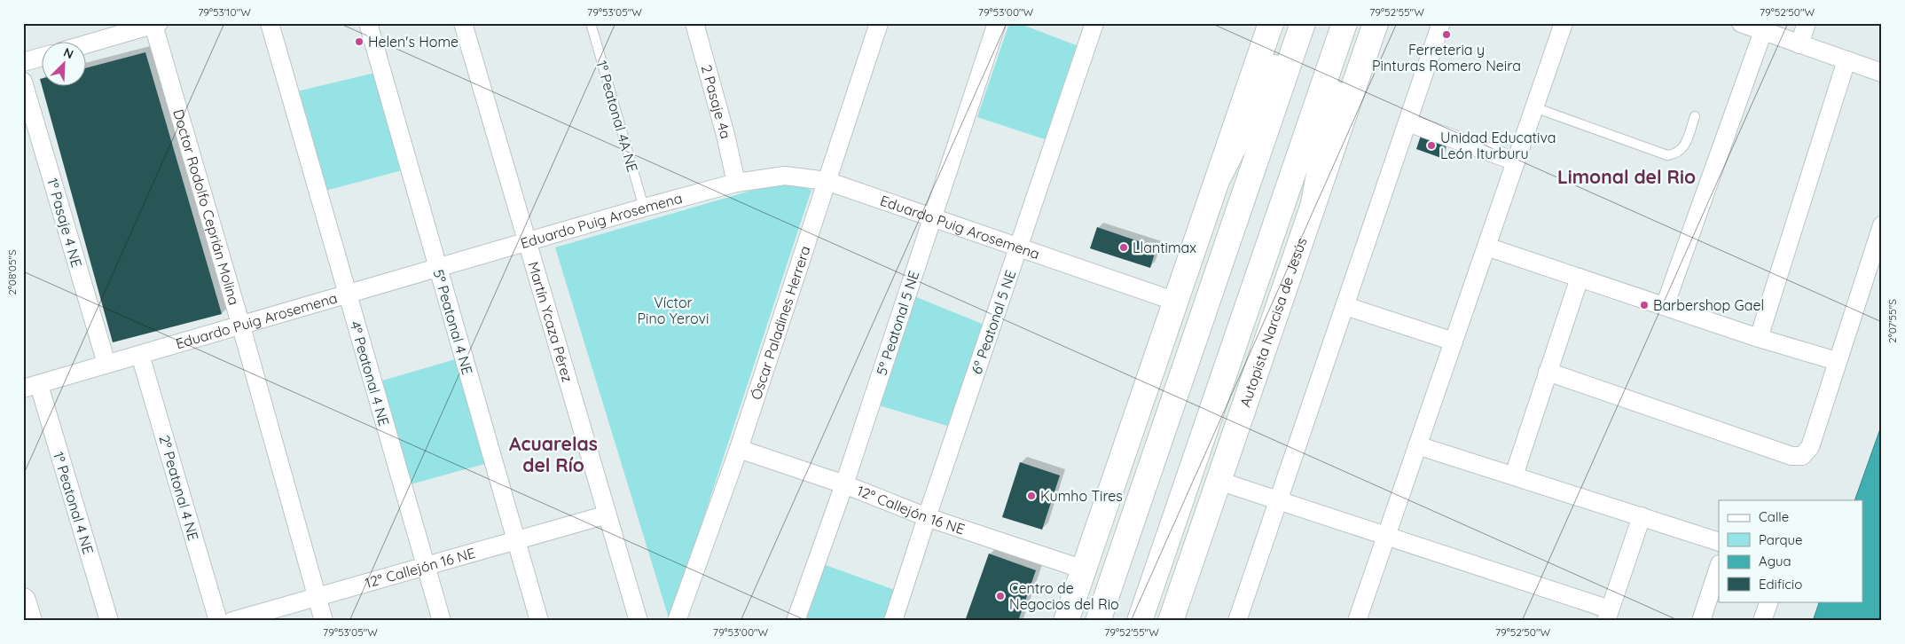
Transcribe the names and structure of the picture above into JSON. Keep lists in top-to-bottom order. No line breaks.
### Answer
{"streets":{"main road":["Autopista Narcisa de Jesús"],"street":["2 Pasaje 4a","Doctor Rodolfo Ceprián Molina","Eduardo Puig Arosemena","1º Pasaje 4 NE","5º Peatonal 4 NE","Martín Ycaza Pérez","6º Peatonal 5 NE","Óscar Paladines Herrera","5º Peatonal 5 NE","4º Peatonal 4 NE","2º Peatonal 4 NE","1º Peatonal 4 NE","12° Callejón 16 NE"],"lane":["1º Peatonal 4A NE"]},"crossings":[["2 Pasaje 4a","Eduardo Puig Arosemena"],["1º Peatonal 4A NE","Eduardo Puig Arosemena"],["Doctor Rodolfo Ceprián Molina","Eduardo Puig Arosemena"],["Doctor Rodolfo Ceprián Molina","12° Callejón 16 NE"],["Eduardo Puig Arosemena","1º Pasaje 4 NE"],["Eduardo Puig Arosemena","5º Peatonal 4 NE"],["Eduardo Puig Arosemena","Martín Ycaza Pérez"],["Eduardo Puig Arosemena","6º Peatonal 5 NE"],["Eduardo Puig Arosemena","Óscar Paladines Herrera"],["Eduardo Puig Arosemena","5º Peatonal 5 NE"],["Eduardo Puig Arosemena","4º Peatonal 4 NE"],["Eduardo Puig Arosemena","2º Peatonal 4 NE"],["Eduardo Puig Arosemena","1º Peatonal 4 NE"],["5º Peatonal 4 NE","12° Callejón 16 NE"],["Martín Ycaza Pérez","12° Callejón 16 NE"],["6º Peatonal 5 NE","12° Callejón 16 NE"],["Óscar Paladines Herrera","12° Callejón 16 NE"],["5º Peatonal 5 NE","12° Callejón 16 NE"],["4º Peatonal 4 NE","12° Callejón 16 NE"]],"districts":["Limonal del Rio","Acuarelas del Río"],"parks":["Víctor Pino Yerovi"],"places":["Ferreteria y Pinturas Romero Neira","Helen's Home","Unidad Educativa León Iturburu","Llantimax","Barbershop Gael","Kumho Tires","Centro de Negocios del Rio"],"legend":["Calle","Parque","Agua","Edificio"],"north":"top right","coordinates":["79°53'10\"W","79°53'05\"W","79°53'00\"W","79°52'55\"W","79°52'50\"W","2°08'05\"S","2°07'55\"S"]}
